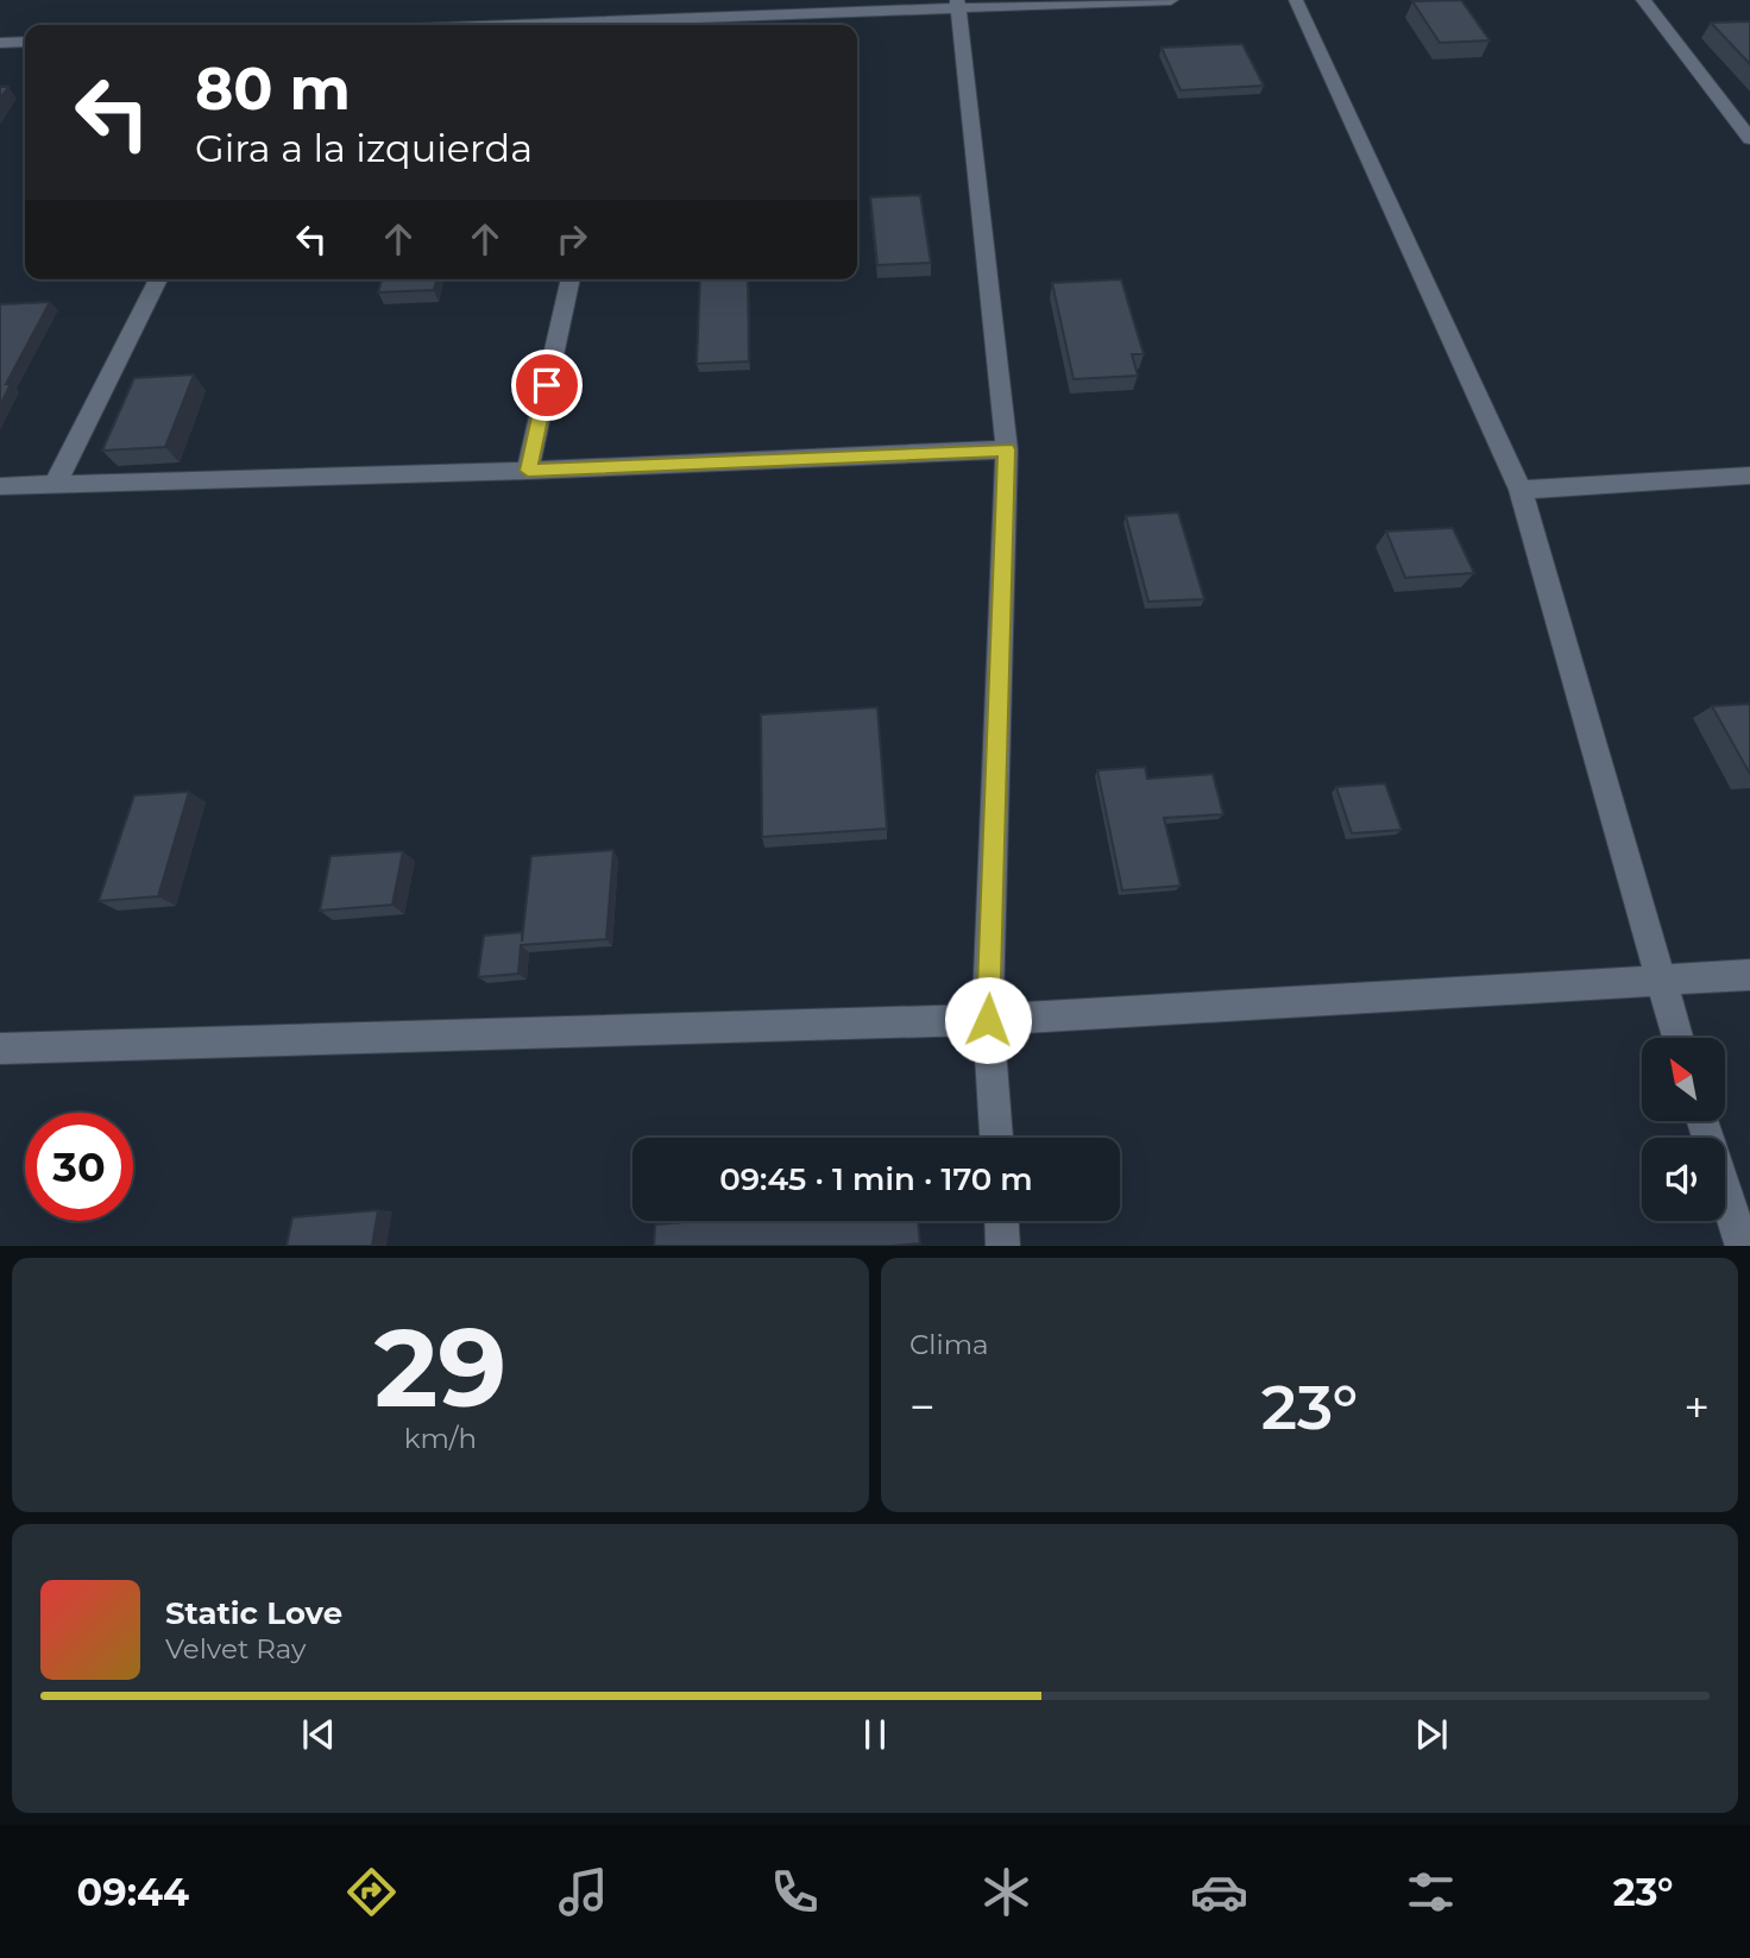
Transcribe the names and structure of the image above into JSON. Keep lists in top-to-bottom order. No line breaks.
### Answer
{"north":"top left","page":{"turn":["80 m","Gira a la izquierda"],"limit":"30","trip":"09:45 · 1 min · 170 m","tile":[["29","km/h"],"Clima"],"heat":["−","23°","+"],"song":["Static Love","Velvet Ray"],"tabs":["09:44","23°"]}}
